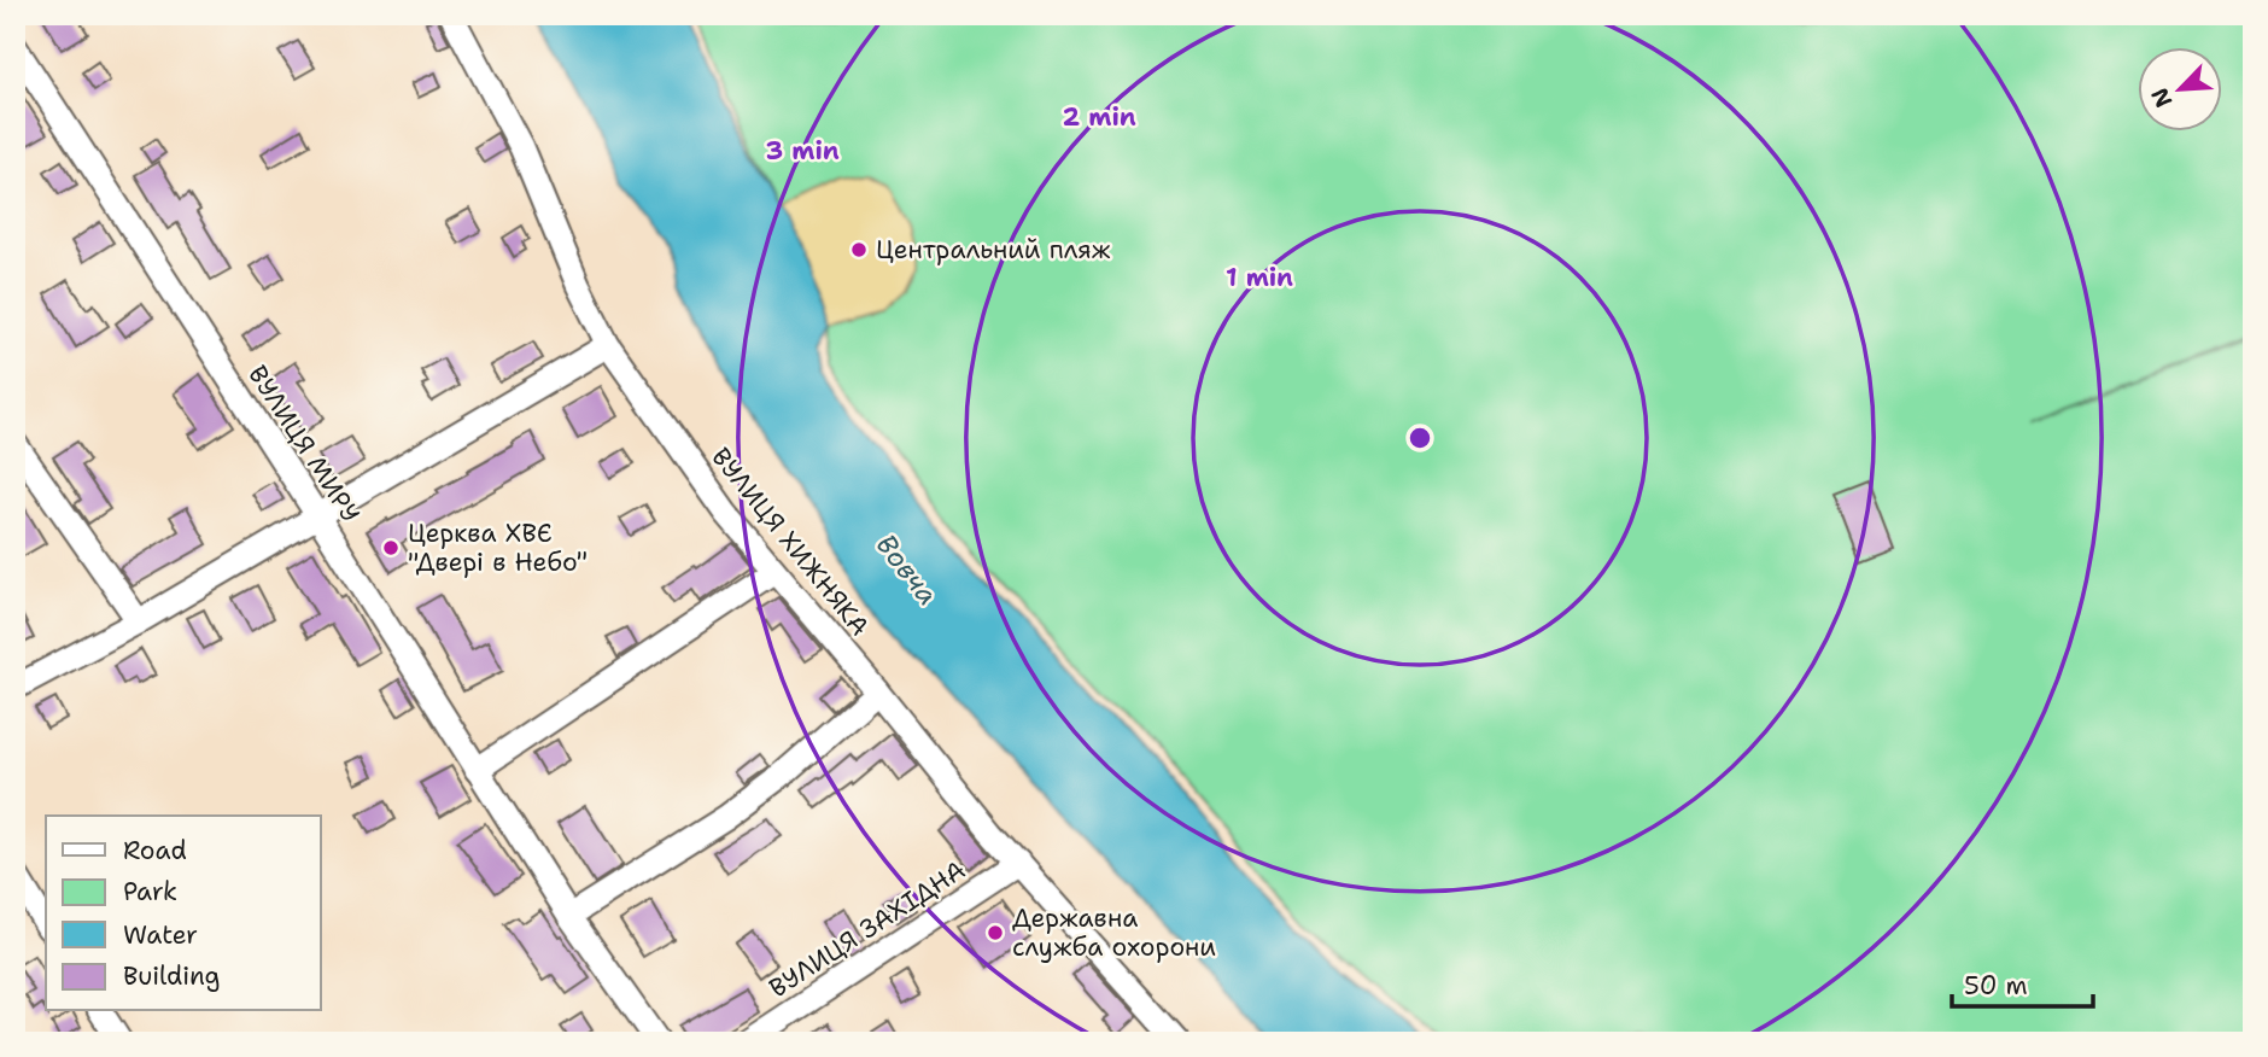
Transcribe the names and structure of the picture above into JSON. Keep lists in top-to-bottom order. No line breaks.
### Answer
{"streets":{"street":["ВУЛИЦЯ МИРУ","ВУЛИЦЯ ХИЖНЯКА","ВУЛИЦЯ ЗАХІДНА"]},"crossings":[["ВУЛИЦЯ ХИЖНЯКА","ВУЛИЦЯ ЗАХІДНА"]],"water":["Вовча"],"places":["Центральний пляж","Церква ХВЄ \"Двері в Небо\"","Державна служба охорони"],"legend":["Road","Park","Water","Building"],"scale_bar":"50 m","north":"bottom left","rings":["2 min","3 min","1 min"]}
